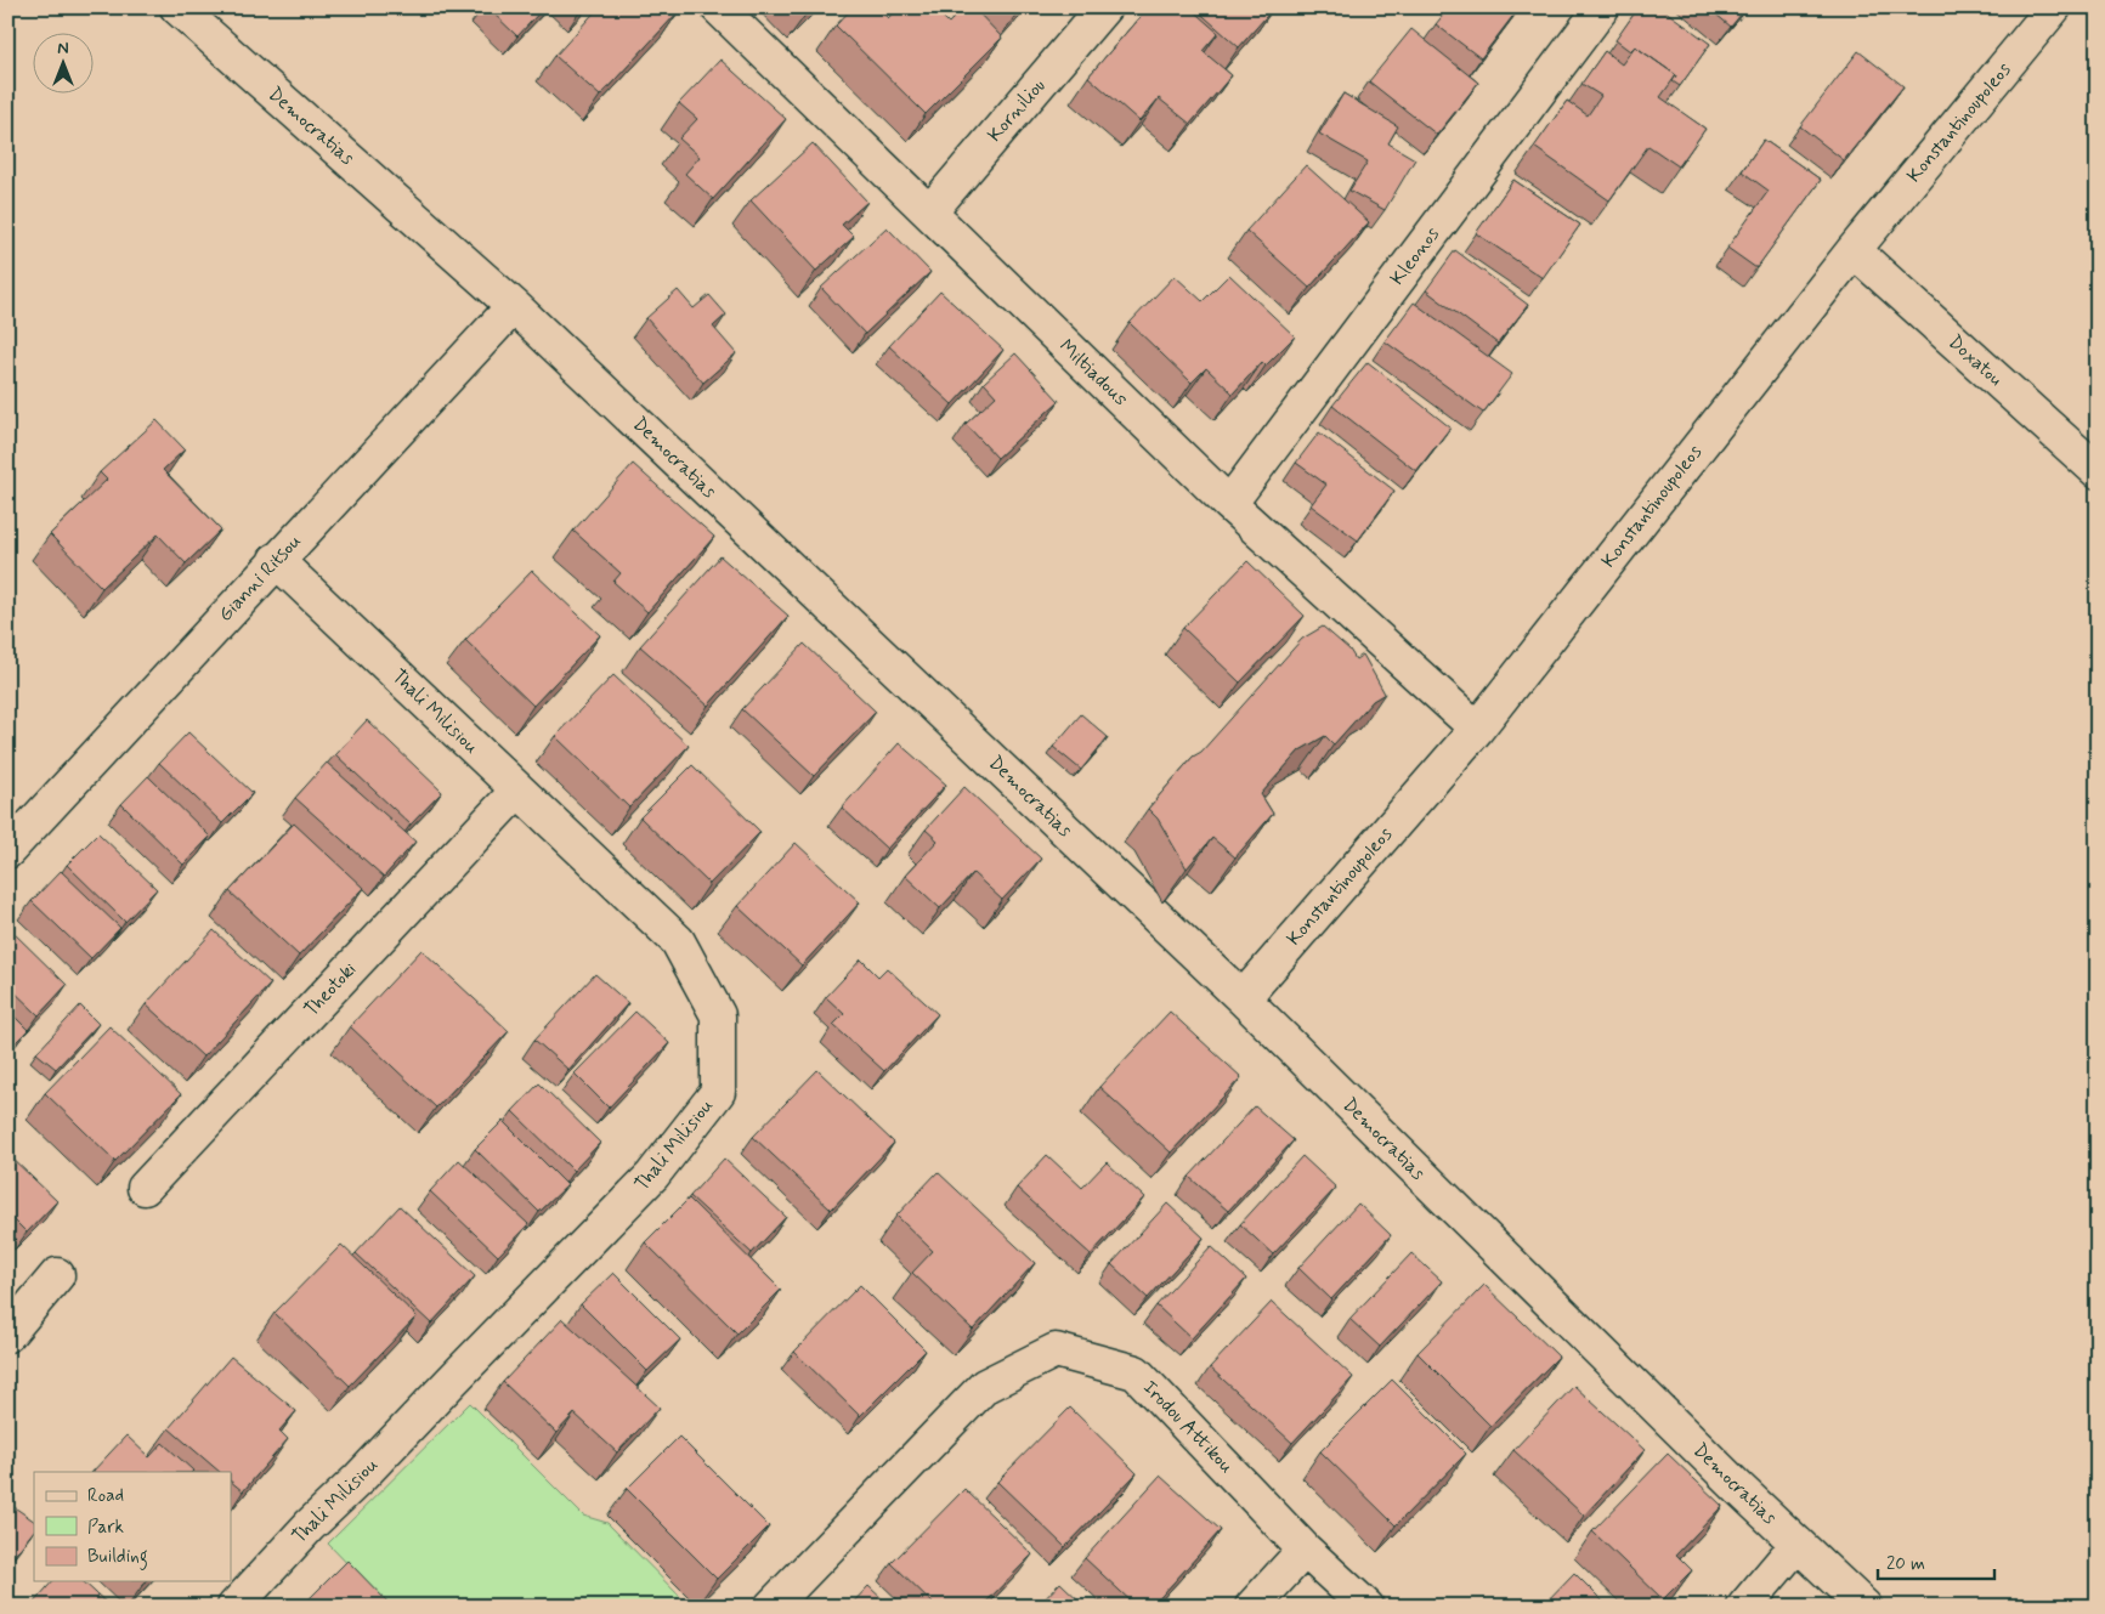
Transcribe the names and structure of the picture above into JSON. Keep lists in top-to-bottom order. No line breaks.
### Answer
{"streets":{"street":["Korniliou","Konstantinoupoleos","Democratias","Kleonos","Doxatou","Miltiadous","Gianni Ritsou","Thali Milisiou","Theotoki","Irodou Attikou"]},"crossings":[["Korniliou","Miltiadous"],["Konstantinoupoleos","Democratias"],["Konstantinoupoleos","Doxatou"],["Konstantinoupoleos","Miltiadous"],["Democratias","Gianni Ritsou"],["Kleonos","Miltiadous"],["Gianni Ritsou","Thali Milisiou"],["Thali Milisiou","Theotoki"]],"legend":["Road","Park","Building"],"scale_bar":"20 m","north":"top"}
